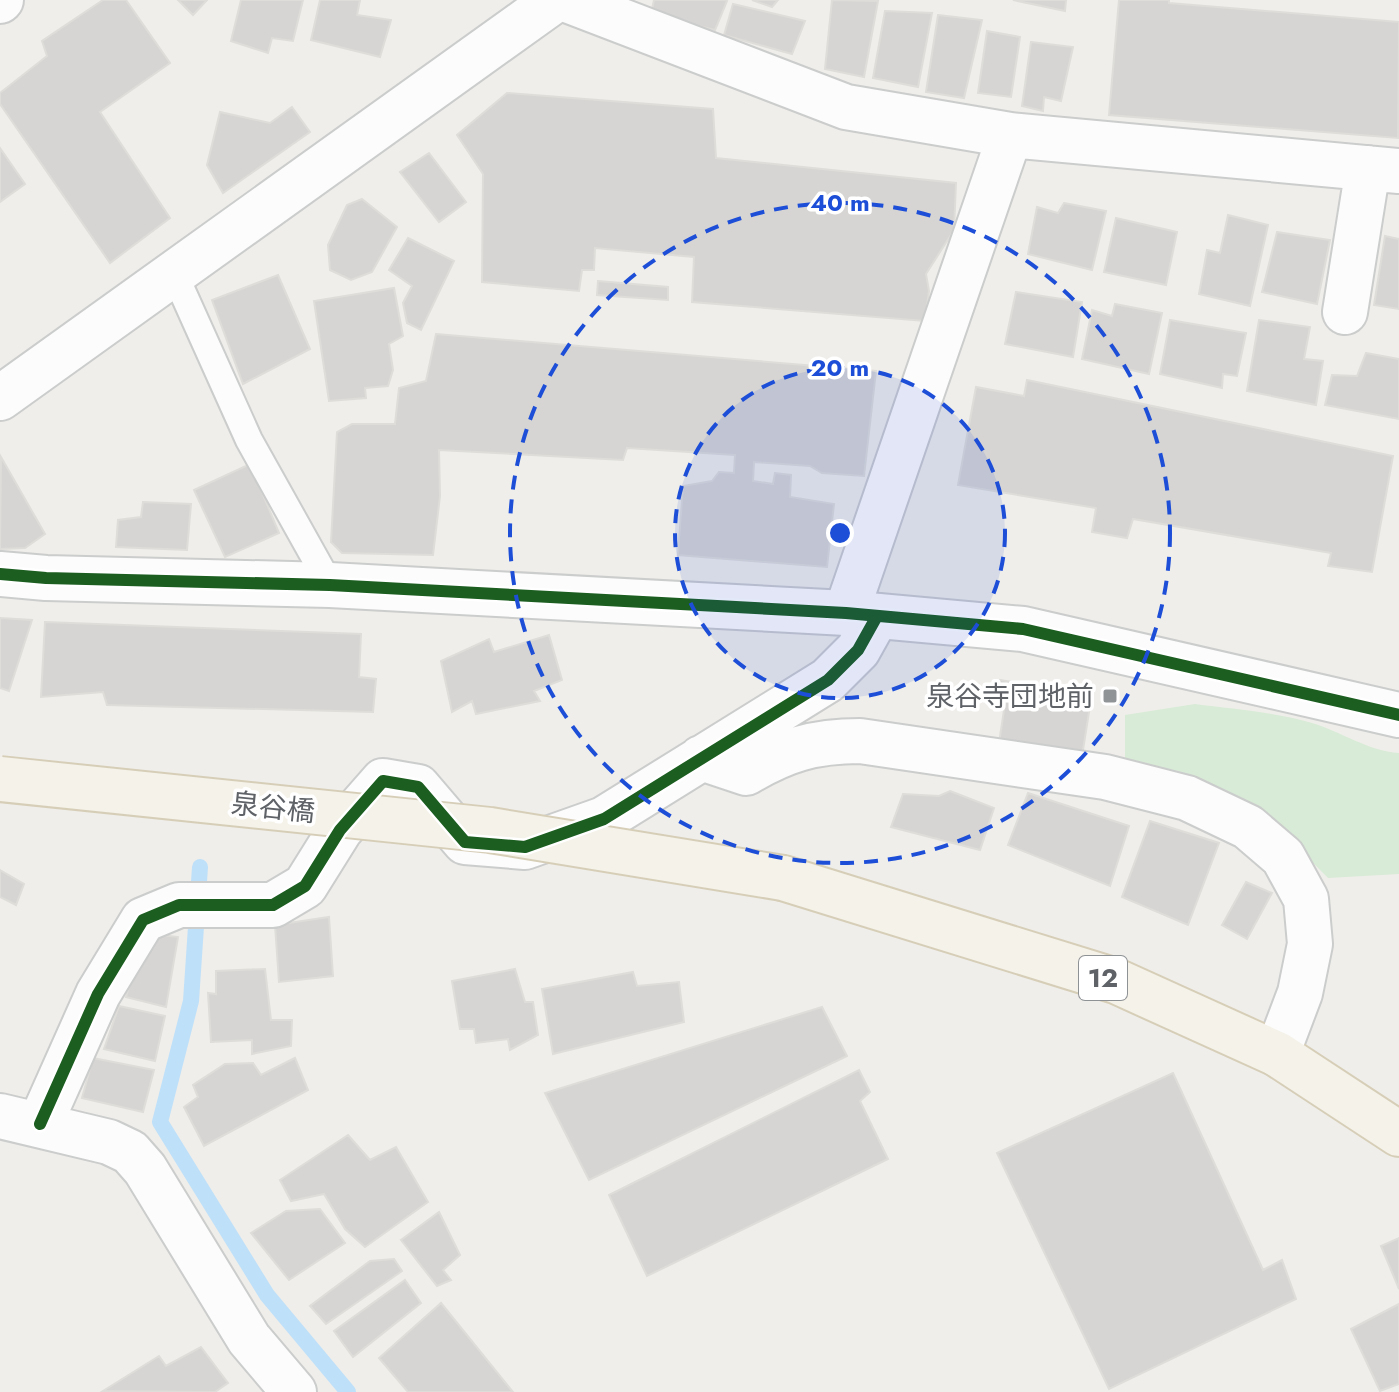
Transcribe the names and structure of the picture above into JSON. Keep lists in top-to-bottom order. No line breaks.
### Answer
{"streets":{"main road":["泉谷橋","12"]},"crossings":[["泉谷橋","12"]],"places":{"transit":["泉谷寺団地前"]},"rings":["40 m","20 m"]}
